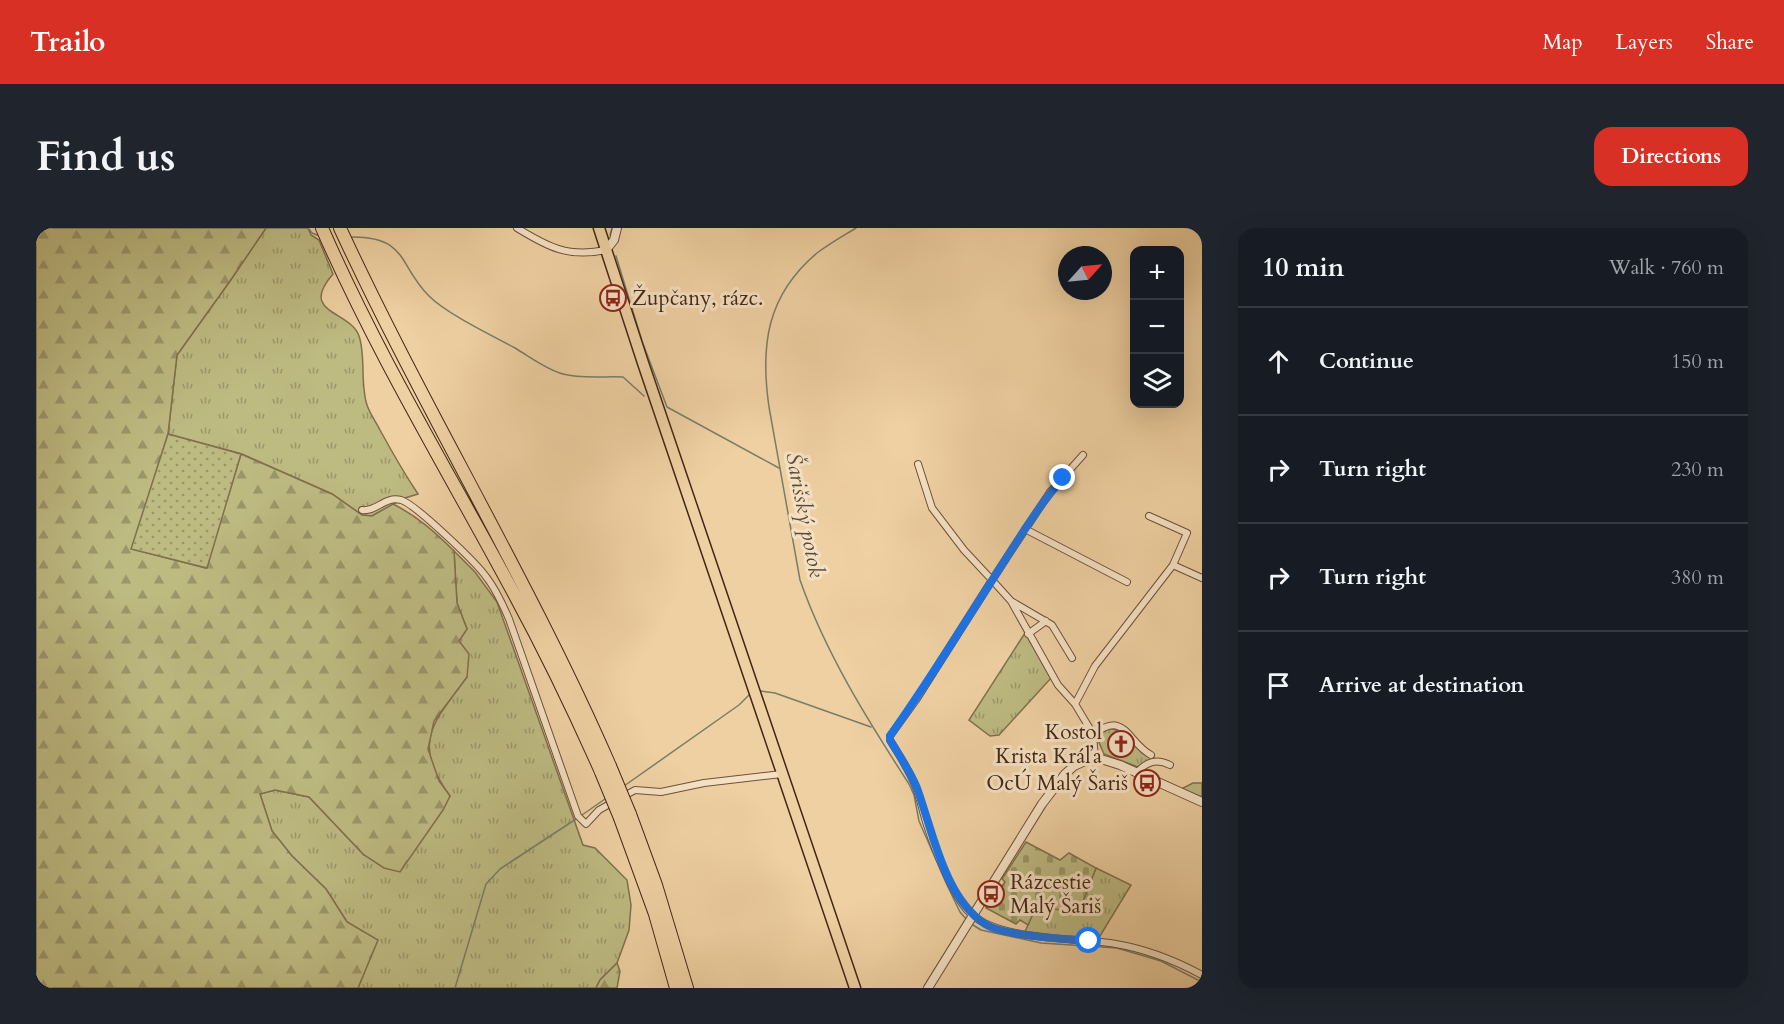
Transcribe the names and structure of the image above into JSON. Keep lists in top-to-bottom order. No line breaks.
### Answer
{"water":["Šarišský potok"],"places":{"bus stop":["Župčany, rázc.","OcÚ Malý Šariš","Rázcestie Malý Šariš"],"church":["Kostol Krista Kráľa"]},"north":"top right","page":{"header":"Trailo","nav":["Map","Layers","Share"],"buttons":"Directions","title":"Find us","heading":["10 min","Walk · 760 m"],"map_buttons":["+","−"],"list":[["Continue","150 m"],["Turn right","230 m"],["Turn right","380 m"],"Arrive at destination"]}}
